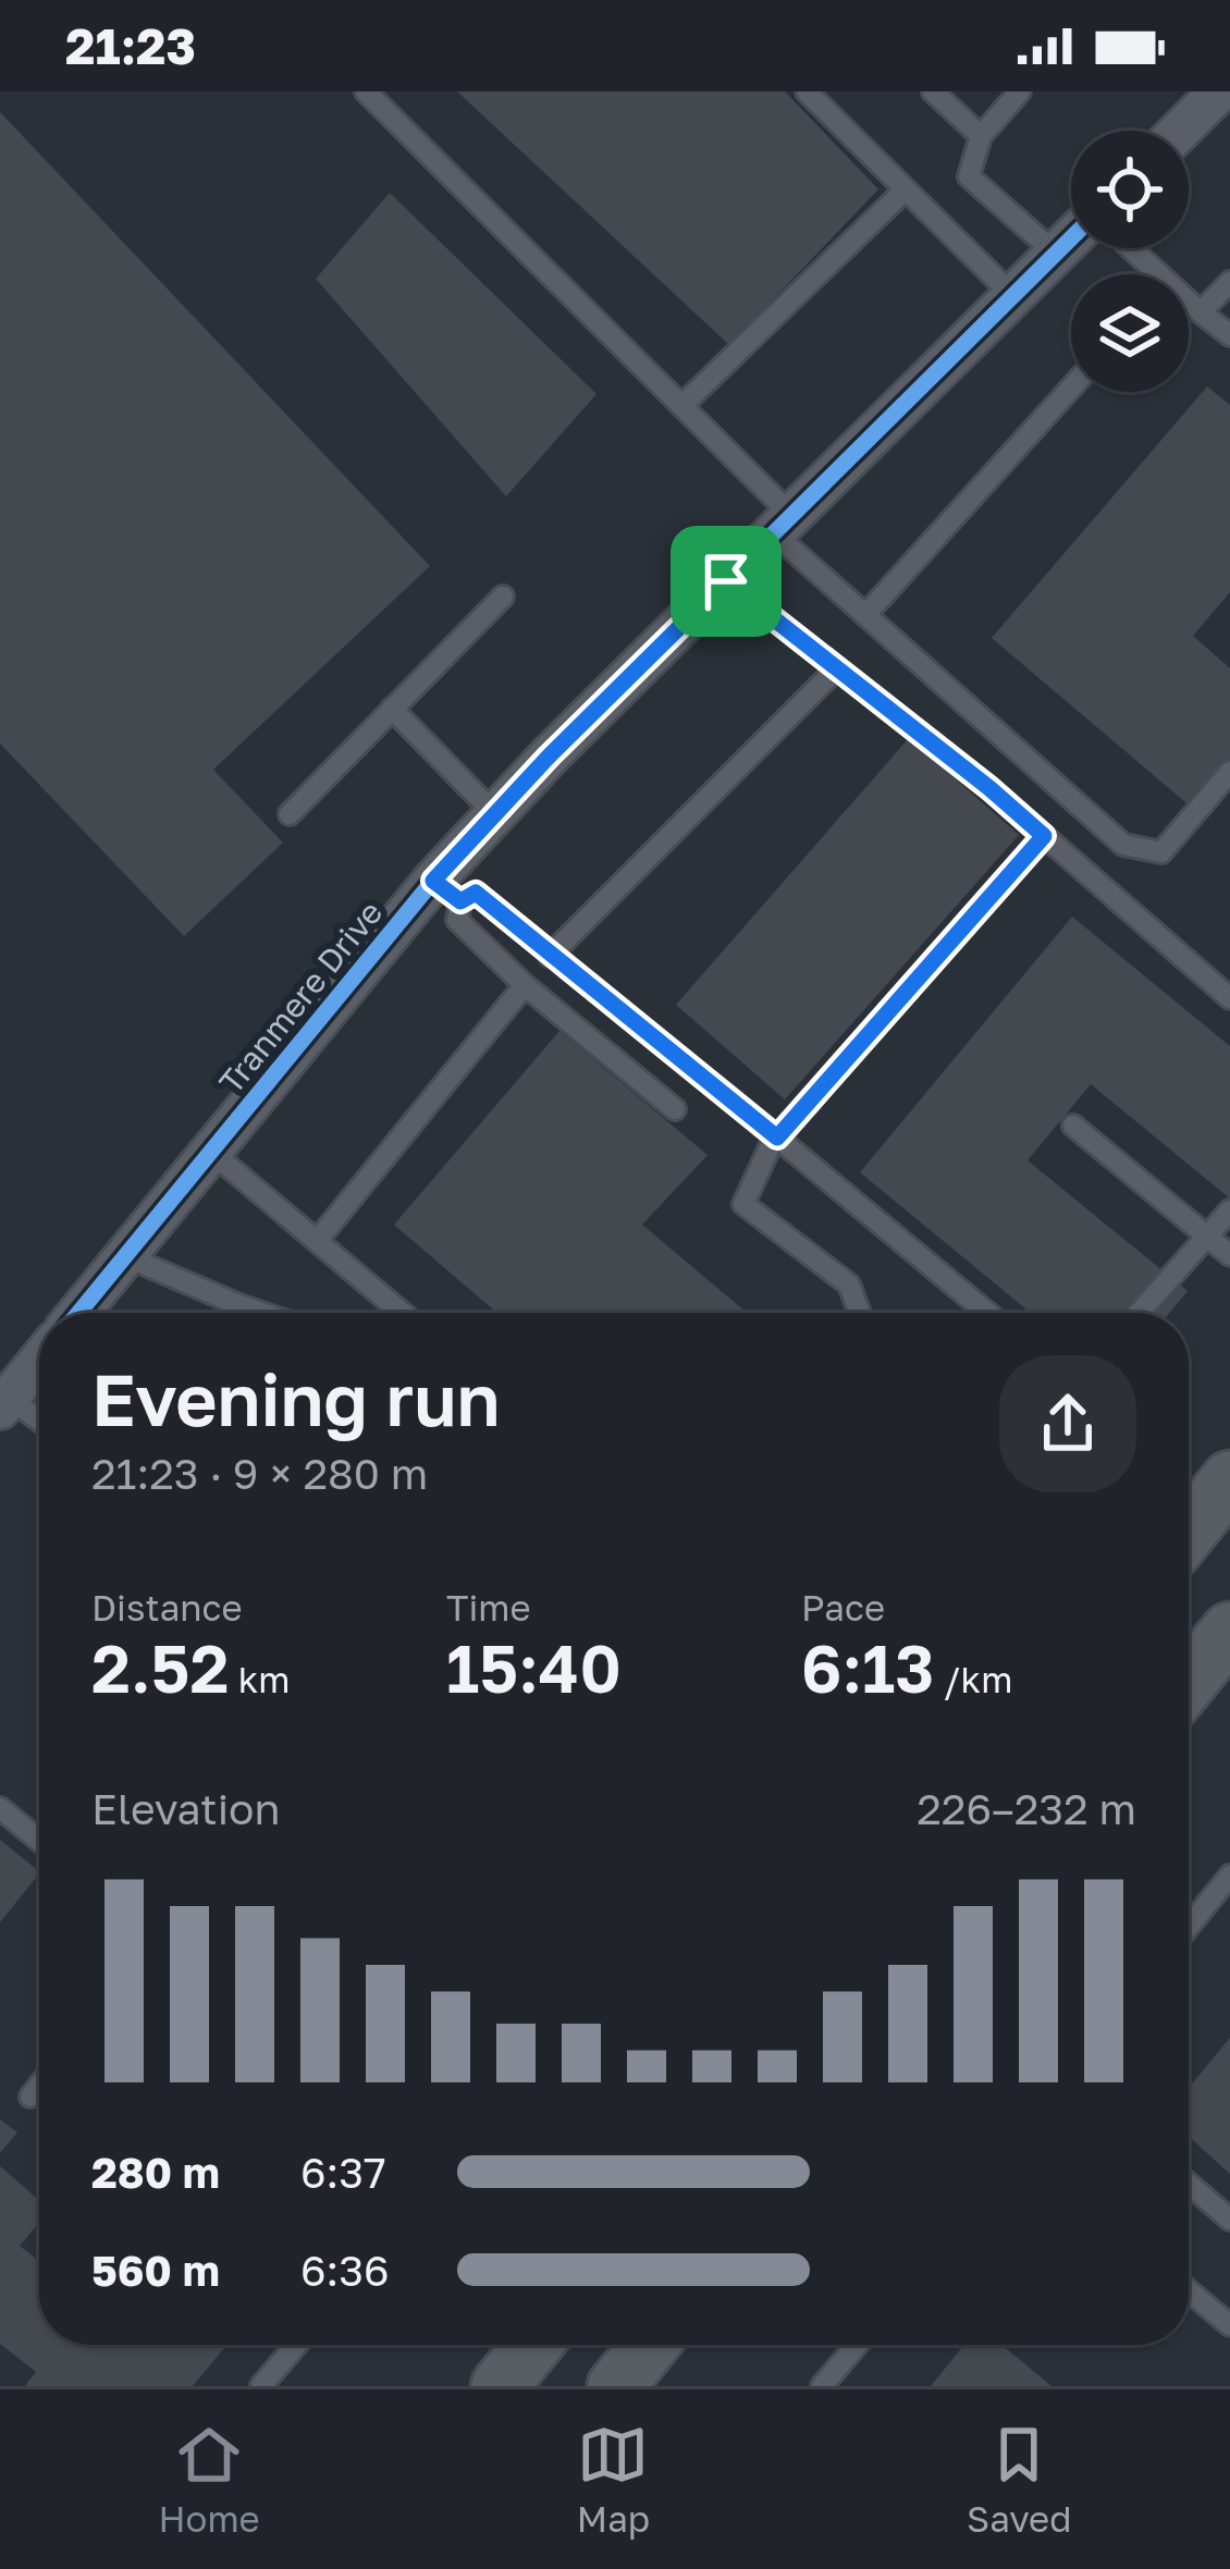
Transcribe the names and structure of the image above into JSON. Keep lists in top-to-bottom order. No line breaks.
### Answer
{"streets":{"street":["Tranmere Drive"]},"page":{"status":"21:23","heading":["Evening run","21:23 · 9 × 280 m"],"stats":[["Distance","2.52 km"],["Time","15:40"],["Pace","6:13 /km"]],"chart":["Elevation","226–232 m"],"list":[{"name":"280 m","note":"6:37"},{"name":"560 m","note":"6:36"}],"tabs":["Home","Map","Saved"]}}
